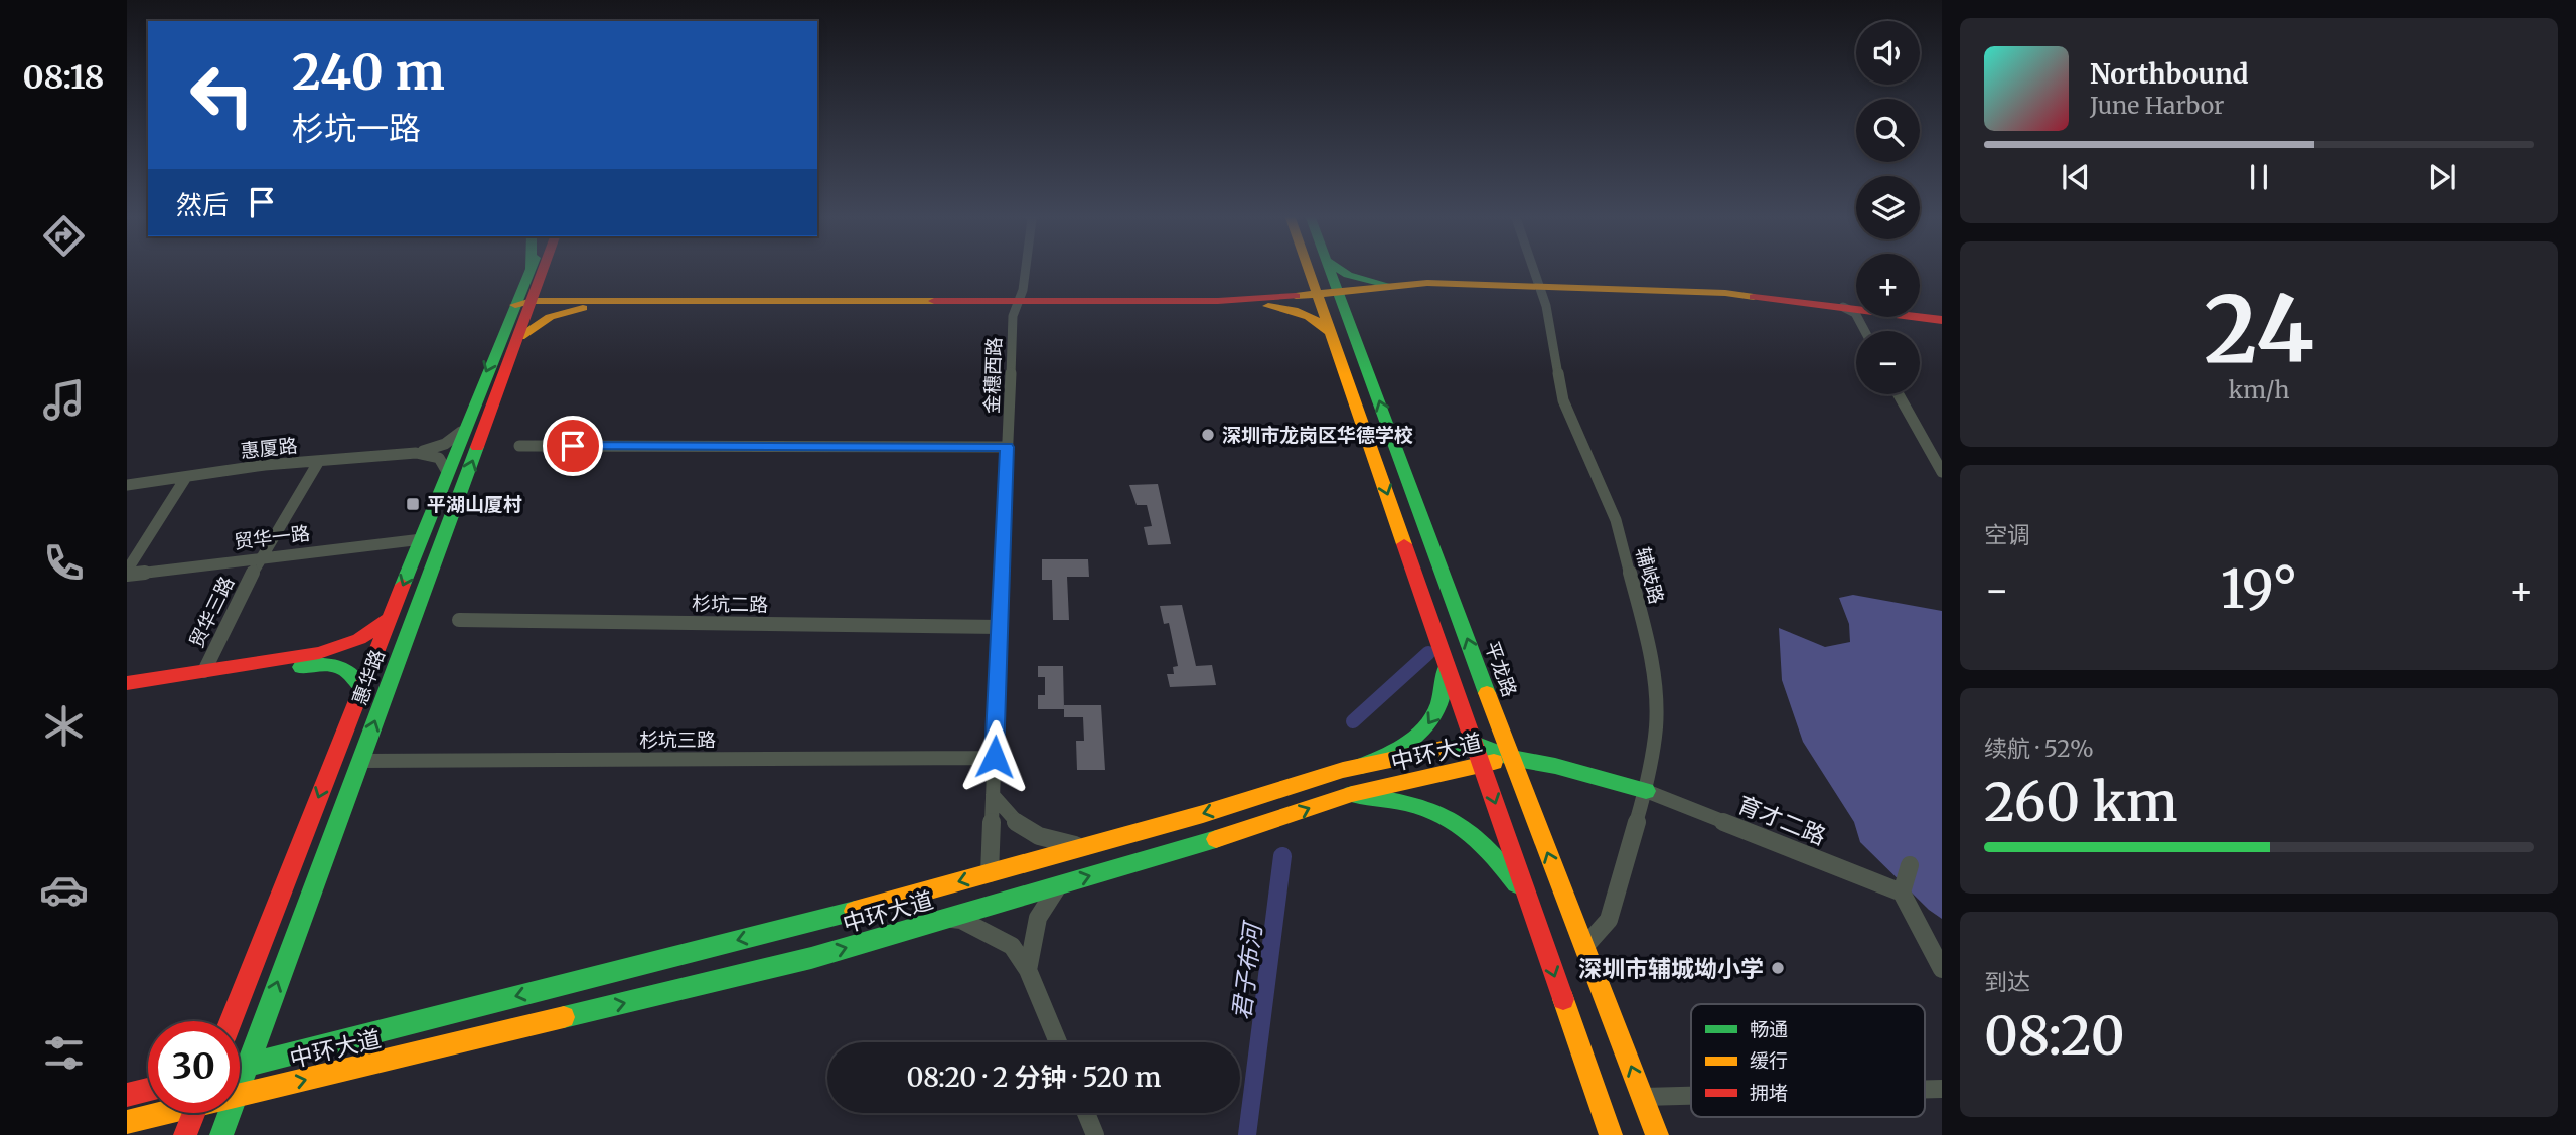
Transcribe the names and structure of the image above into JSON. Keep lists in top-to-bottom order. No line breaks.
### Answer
{"streets":{"main road":["平龙路","惠华路","中环大道"],"street":["金穗西路","惠厦路","贸华一路","辅岐路","杉坑二路","贸华三路","杉坑三路","育才二路"]},"crossings":[["金穗西路","杉坑二路"],["金穗西路","杉坑三路"],["金穗西路","中环大道"],["惠厦路","贸华三路"],["贸华一路","贸华三路"],["贸华一路","惠华路"],["辅岐路","平龙路"],["辅岐路","育才二路"],["平龙路","中环大道"],["惠华路","杉坑三路"],["惠华路","中环大道"]],"water":["君子布河"],"places":{"other":["深圳市龙岗区华德学校","深圳市辅城坳小学"],"transit":["平湖山厦村"]},"legend":["畅通","缓行","拥堵"],"page":{"tabs":"08:18","map_buttons":["+","−"],"turn":["240 m","杉坑一路"],"song":["Northbound","June Harbor"],"then":"然后","tile":[["24","km/h"],"空调",["续航 · 52%","260 km"],["到达","08:20"]],"heat":["−","19°","+"],"limit":"30","trip":"08:20 · 2 分钟 · 520 m"}}
